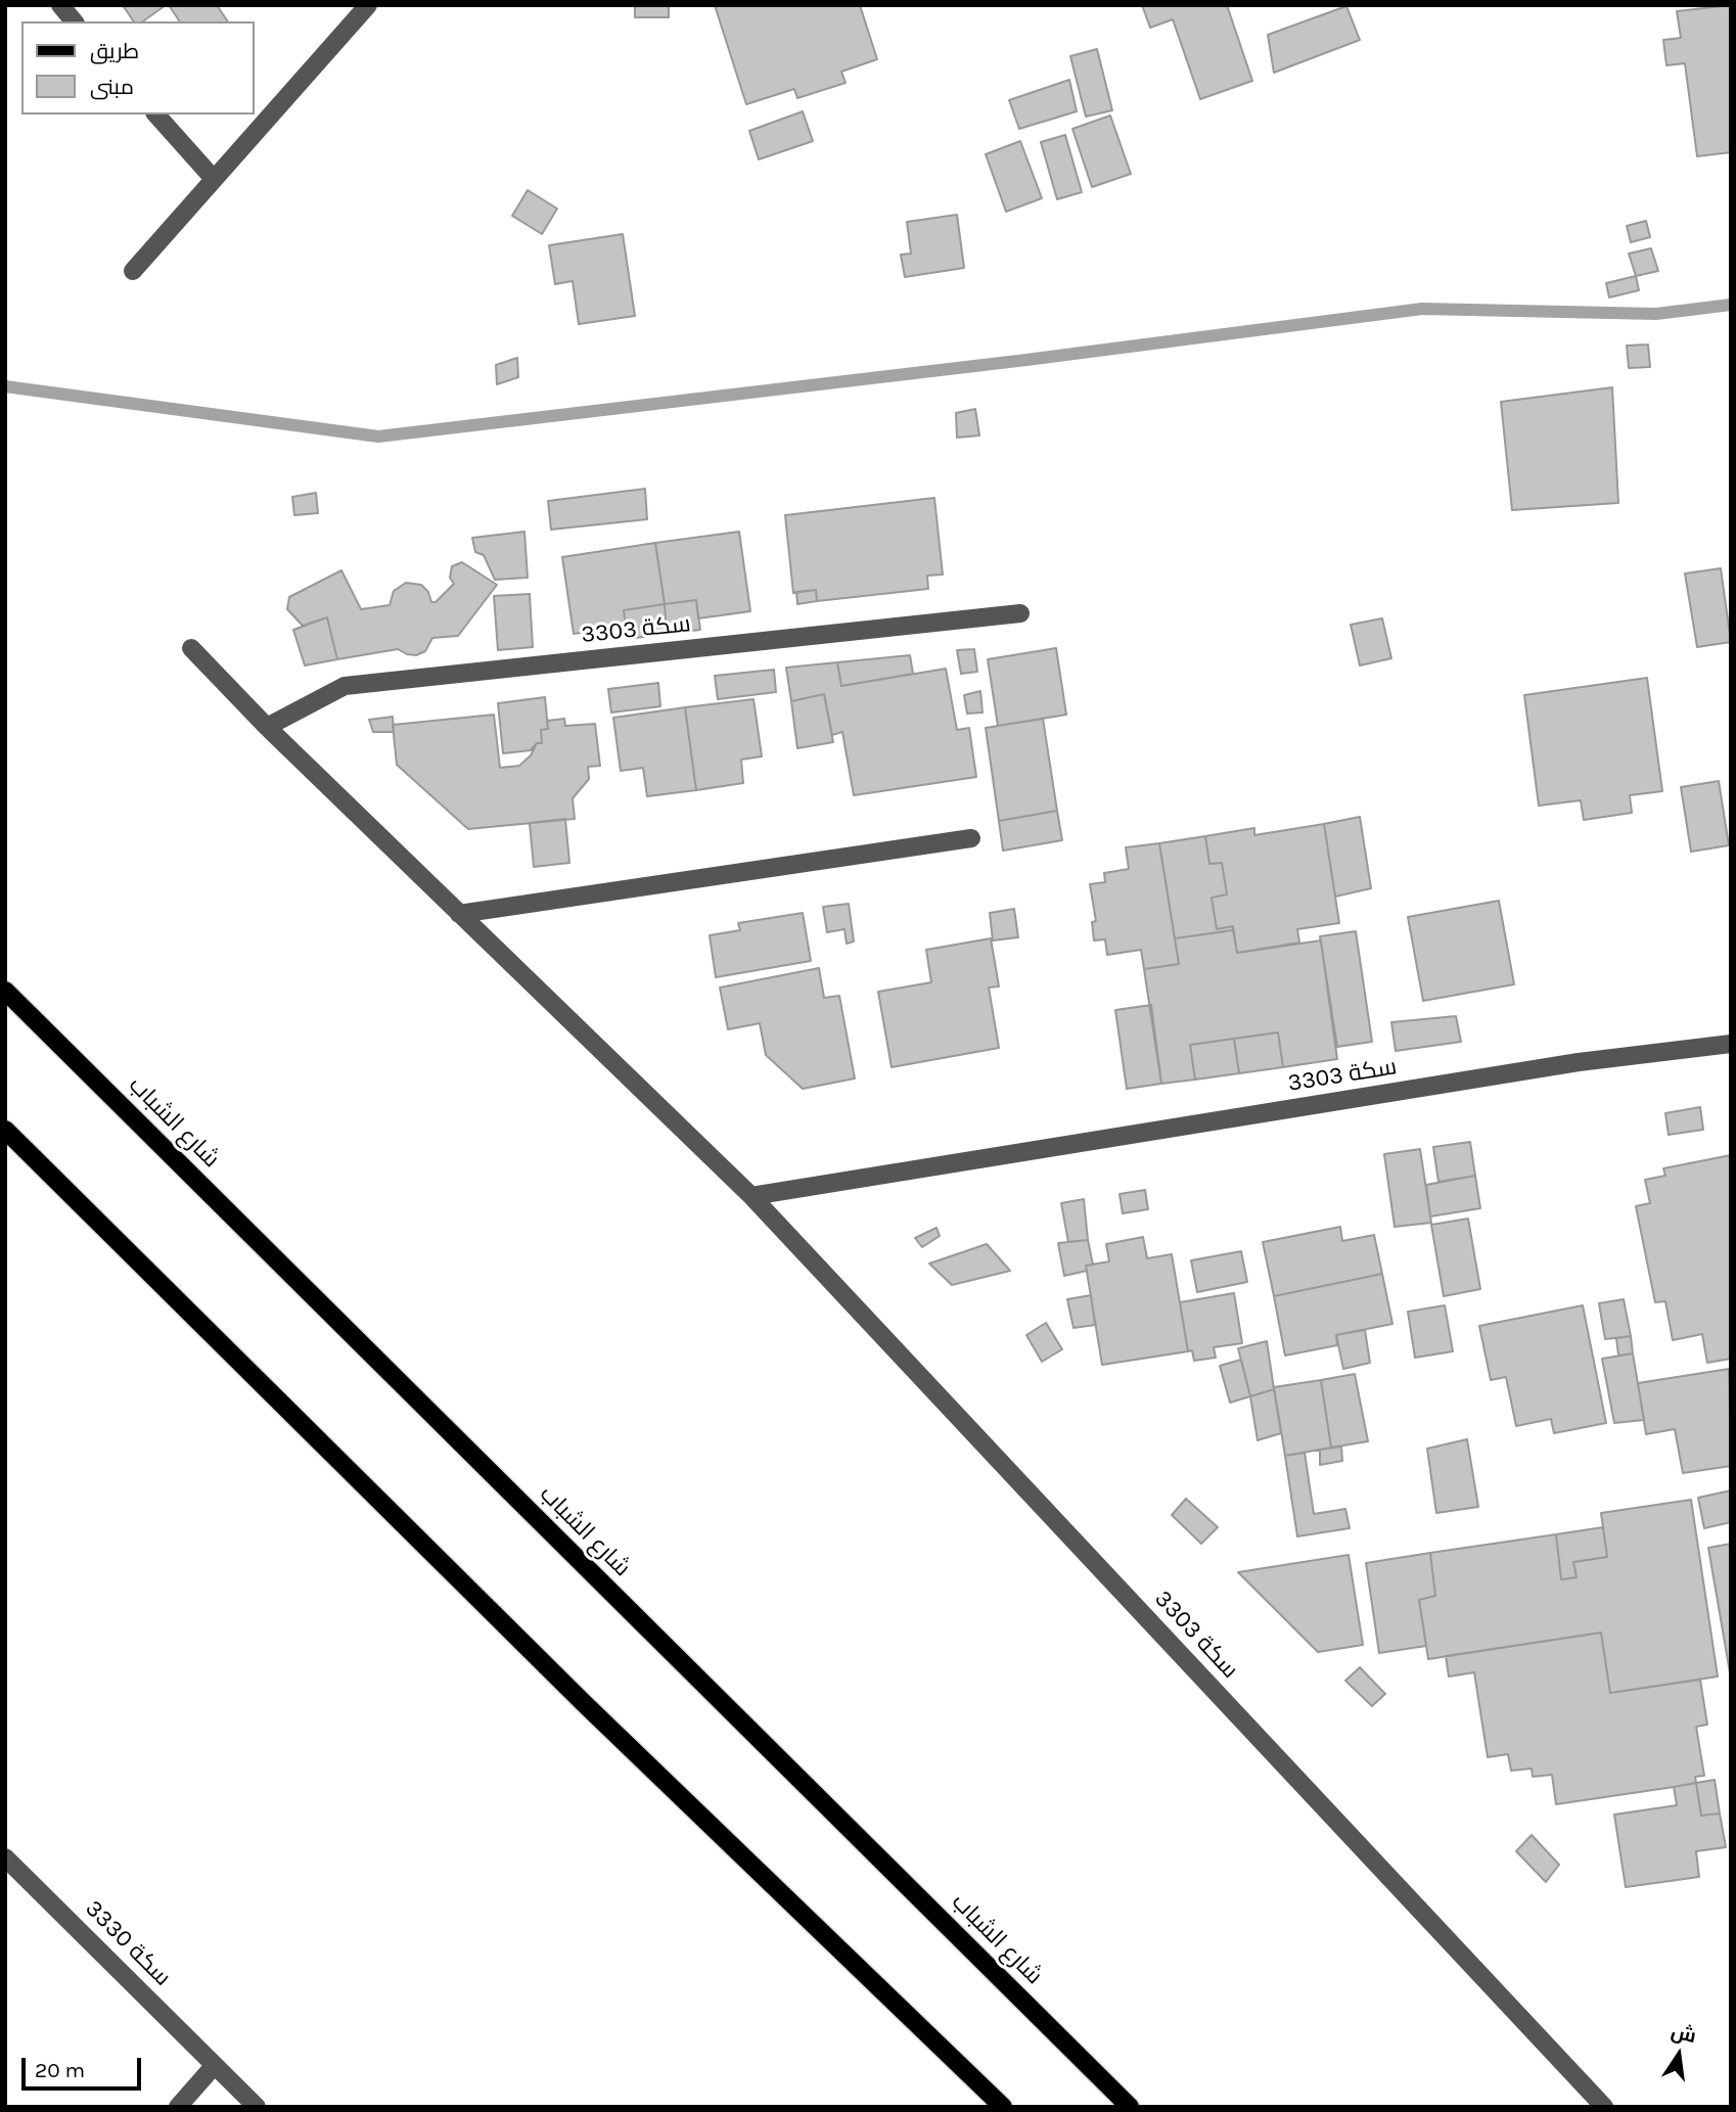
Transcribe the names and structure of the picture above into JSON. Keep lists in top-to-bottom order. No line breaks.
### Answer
{"streets":{"main road":["شارع الشباب"],"street":["سكة 3303","سكة 3330"]},"legend":["طريق","مبنى"],"scale_bar":"20 m","north":"top"}
